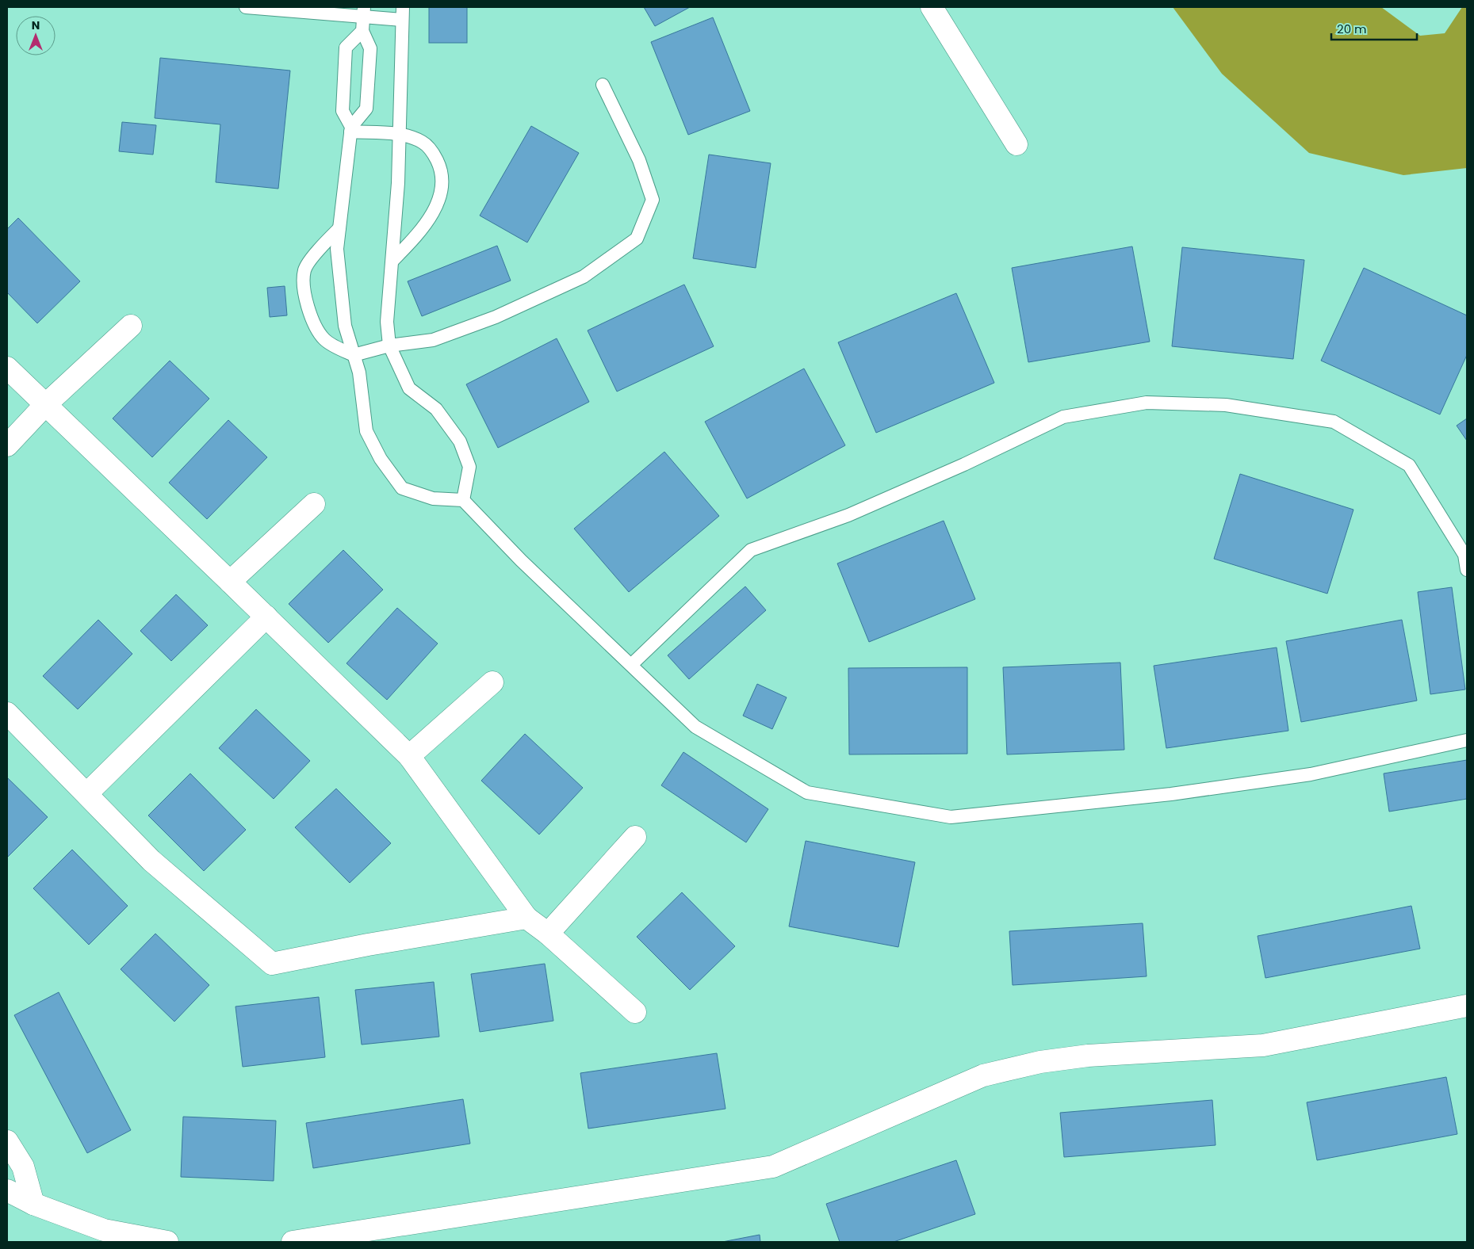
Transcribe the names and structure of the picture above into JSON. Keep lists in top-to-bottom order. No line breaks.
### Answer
{"scale_bar":"20 m","north":"top"}
